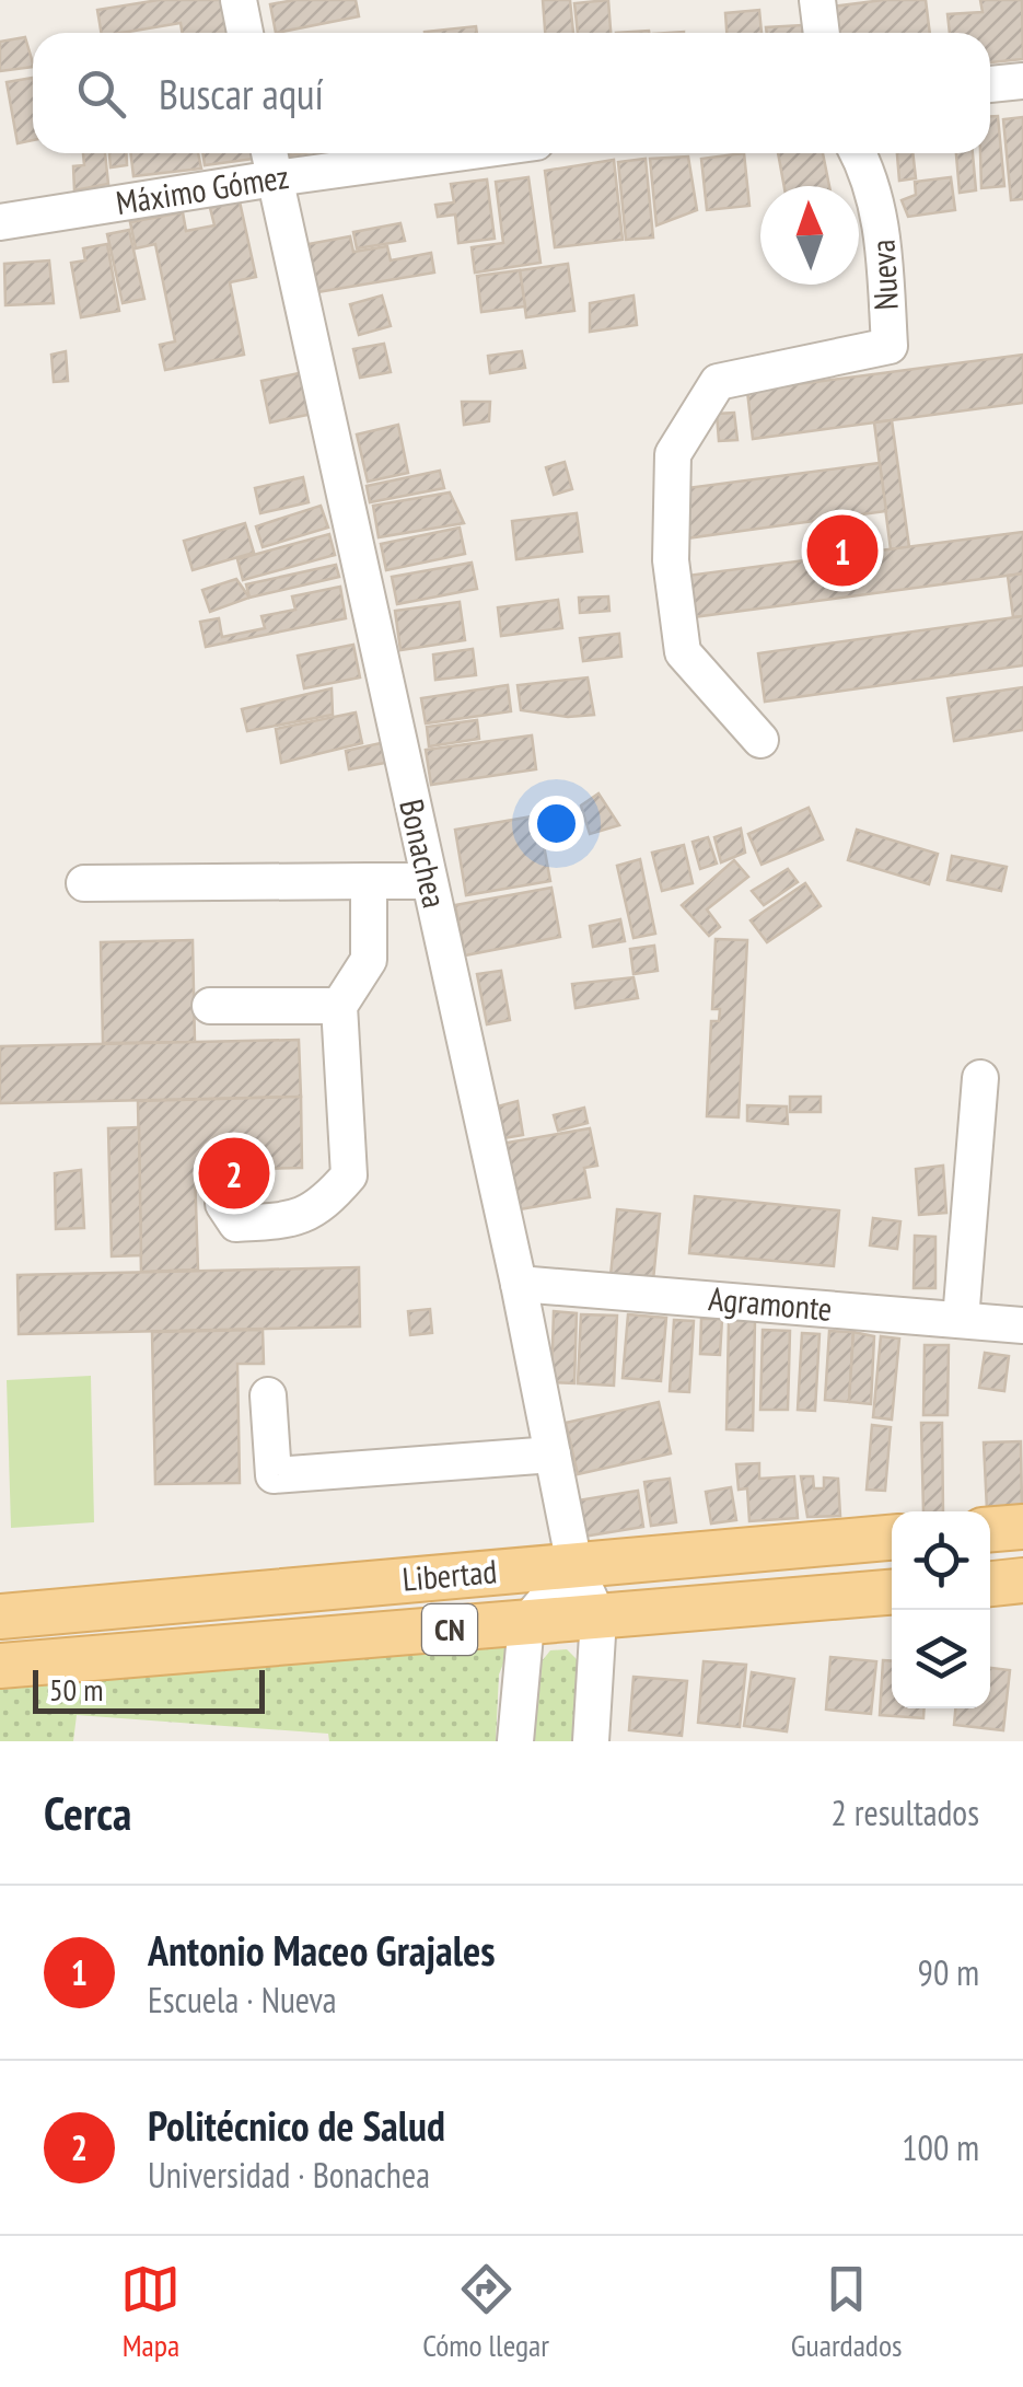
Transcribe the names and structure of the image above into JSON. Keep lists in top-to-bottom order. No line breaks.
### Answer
{"streets":{"main road":["Libertad","CN"],"street":["Máximo Gómez","Nueva","Bonachea","Agramonte"]},"crossings":[["Máximo Gómez","Bonachea"],["Bonachea","Agramonte"],["Bonachea","Libertad"]],"scale_bar":"50 m","north":"top","page":{"search":"Buscar aquí","pins":["1","2"],"scale":"50 m","heading":["Cerca","2 resultados"],"list":[{"mark":"1","name":"Antonio Maceo Grajales","note":"Escuela · Nueva","value":"90 m"},{"mark":"2","name":"Politécnico de Salud","note":"Universidad · Bonachea","value":"100 m"}],"nav":["Mapa","Cómo llegar","Guardados"]}}
